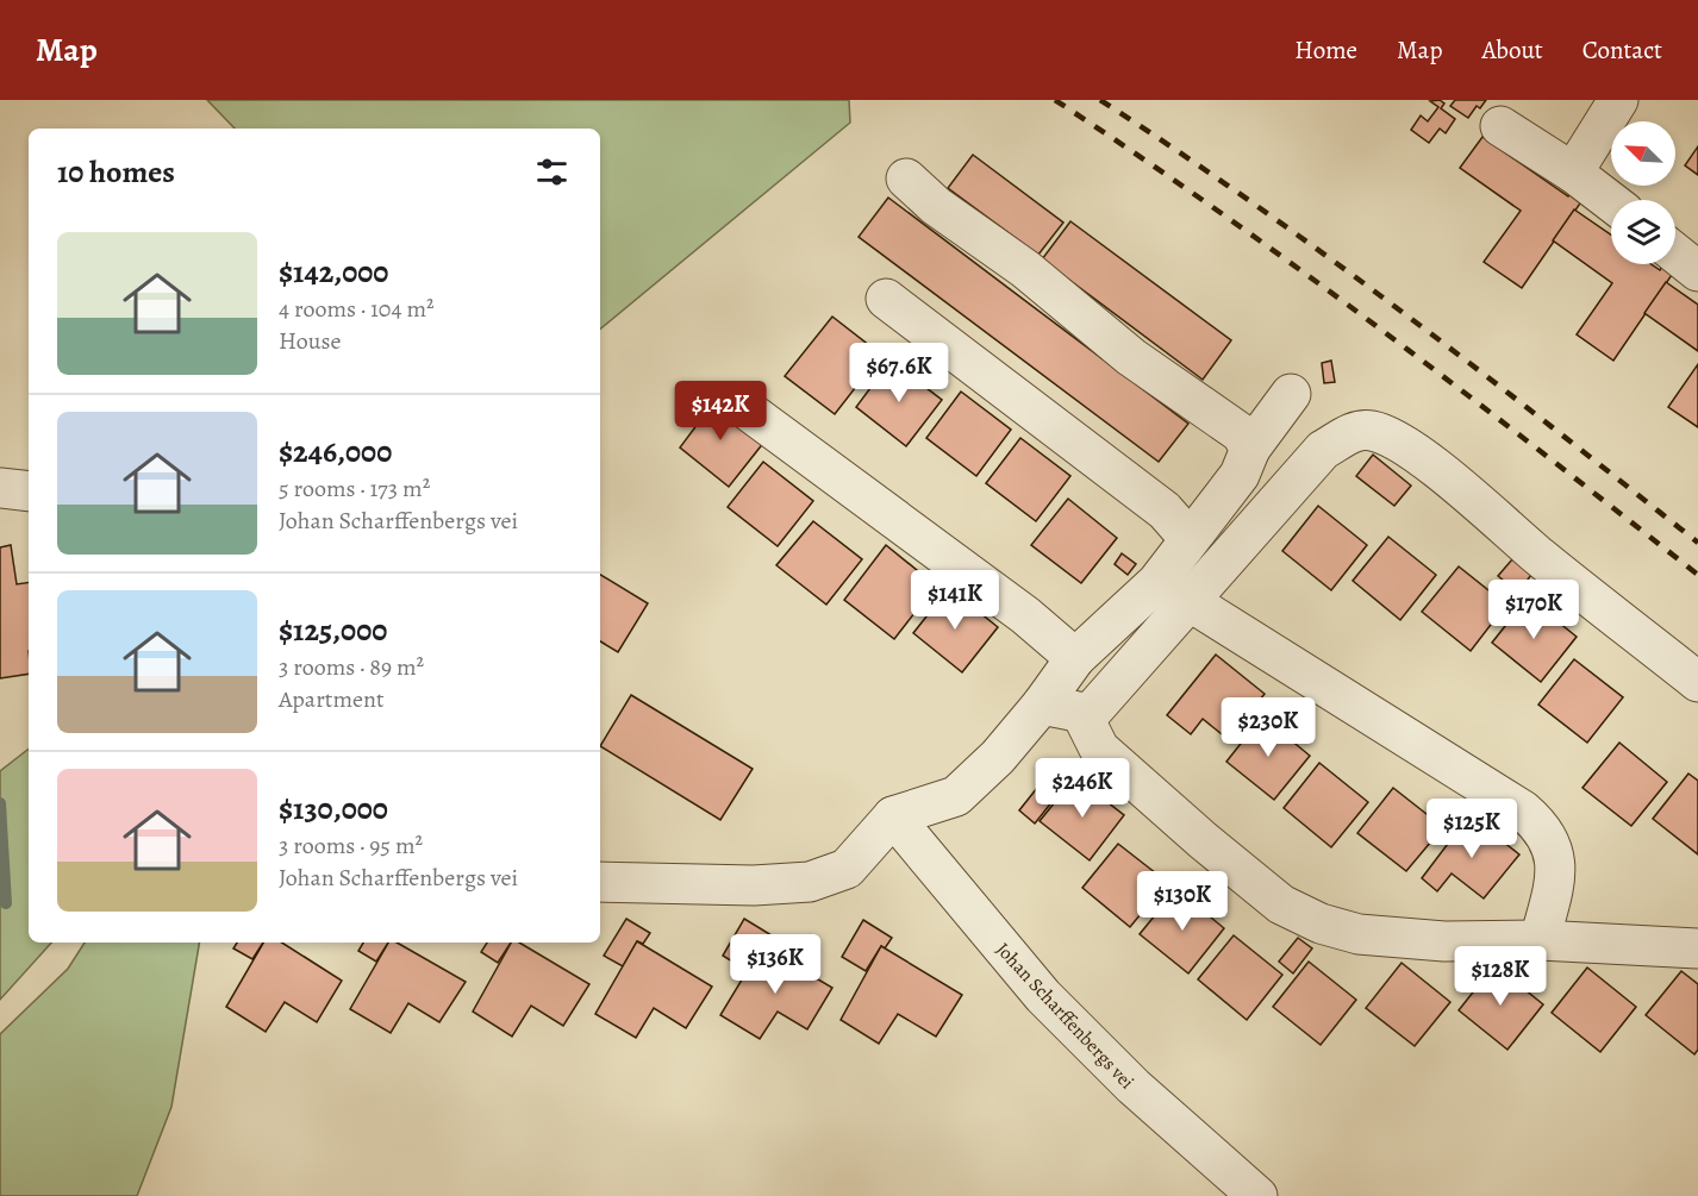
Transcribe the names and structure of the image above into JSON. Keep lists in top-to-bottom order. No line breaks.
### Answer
{"streets":{"street":["Johan Scharffenbergs vei"]},"north":"top left","page":{"header":"Map","nav":["Home","Map","About","Contact"],"heading":"10 homes","list":[{"name":"$142,000","note":"4 rooms · 104 m² · House"},{"name":"$246,000","note":"5 rooms · 173 m² · Johan Scharffenbergs vei"},{"name":"$125,000","note":"3 rooms · 89 m² · Apartment"},{"name":"$130,000","note":"3 rooms · 95 m² · Johan Scharffenbergs vei"}],"price":["$67.6K","$142K","$141K","$170K","$230K","$246K","$125K","$130K","$136K","$128K"]}}
